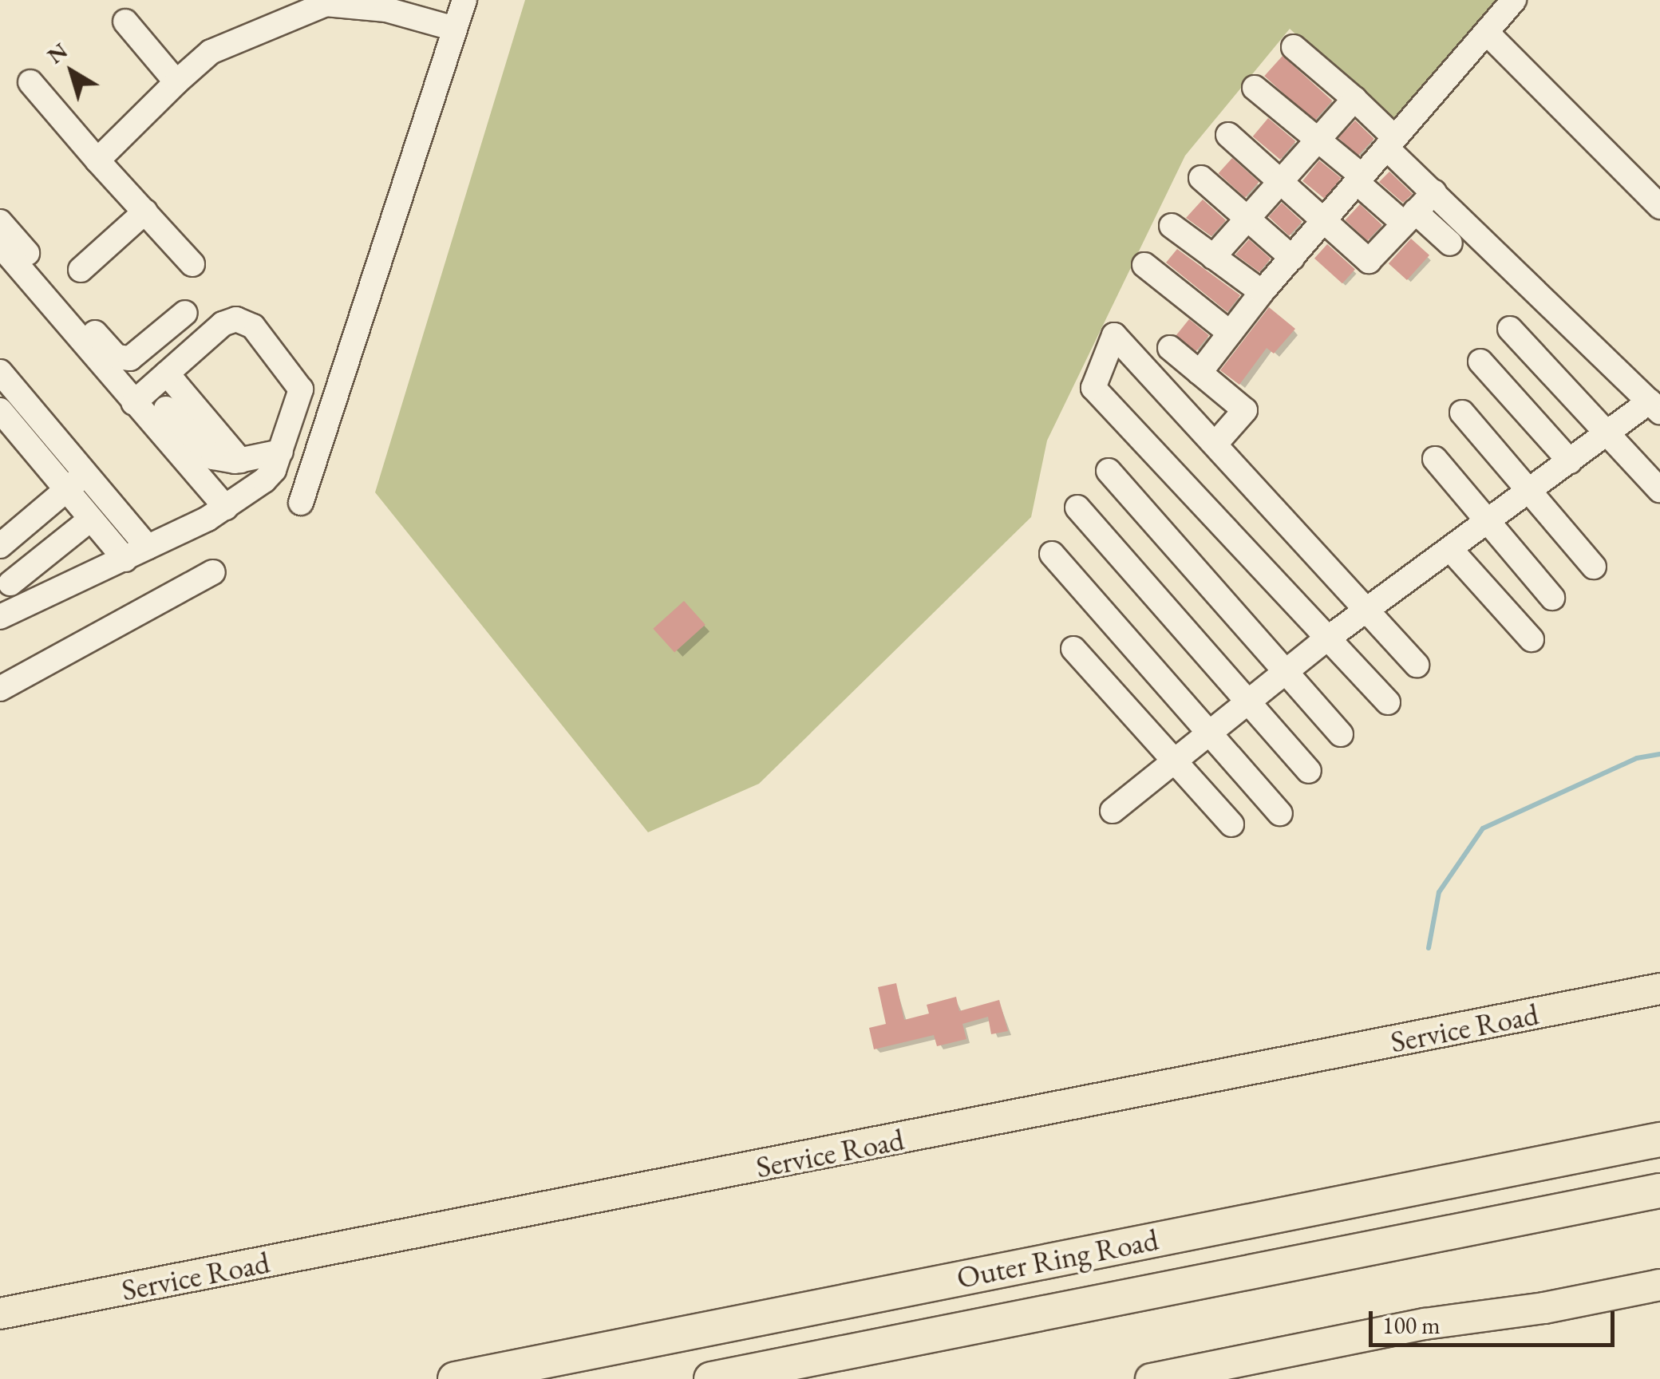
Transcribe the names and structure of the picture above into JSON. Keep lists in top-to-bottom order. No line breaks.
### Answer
{"streets":{"highway":["Outer Ring Road"],"main road":["Service Road"]},"scale_bar":"100 m","north":"top left"}
